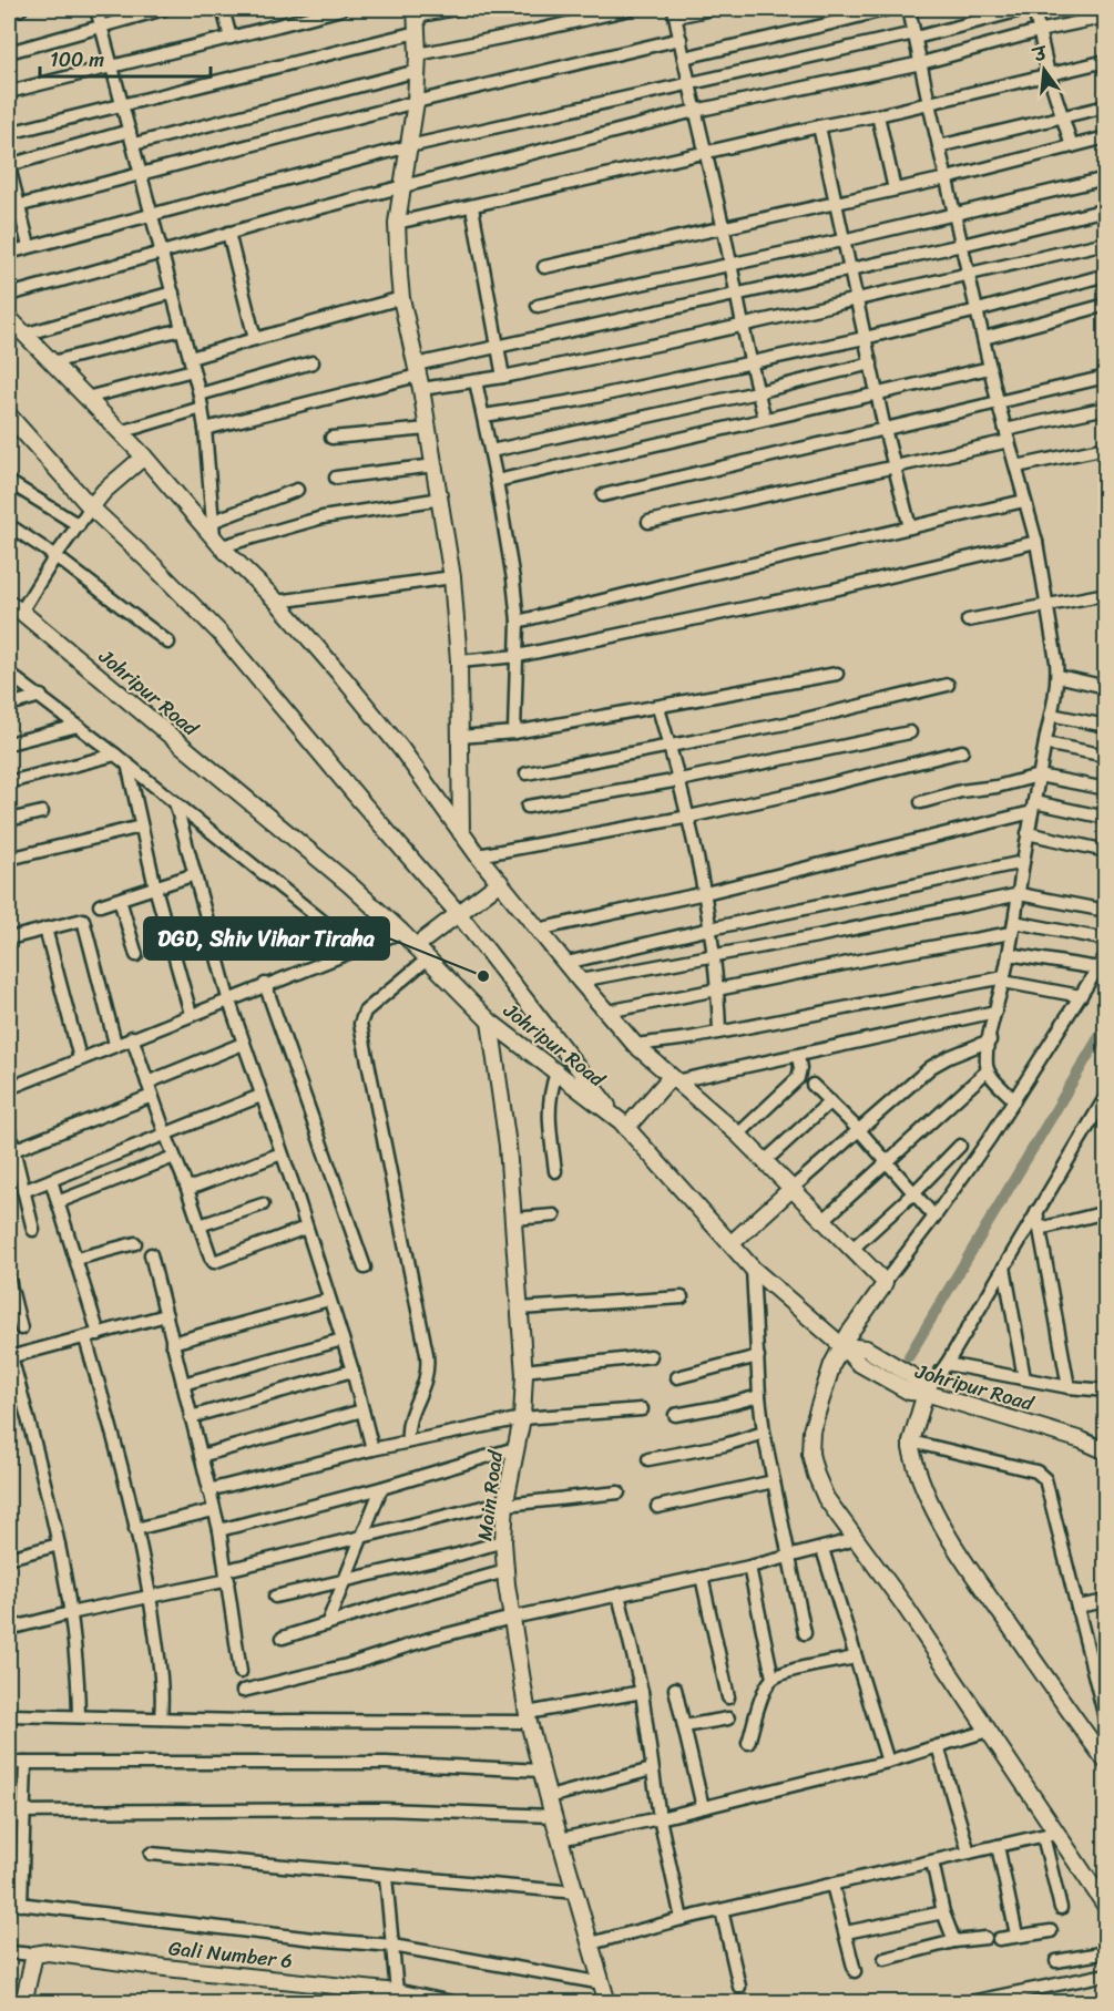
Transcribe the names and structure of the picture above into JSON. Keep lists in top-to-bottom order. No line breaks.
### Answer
{"streets":{"street":["Johripur Road","Main Road","Gali Number 6"]},"crossings":[["Johripur Road","Main Road"]],"places":["DGD, Shiv Vihar Tiraha"],"scale_bar":"100 m","north":"top"}
